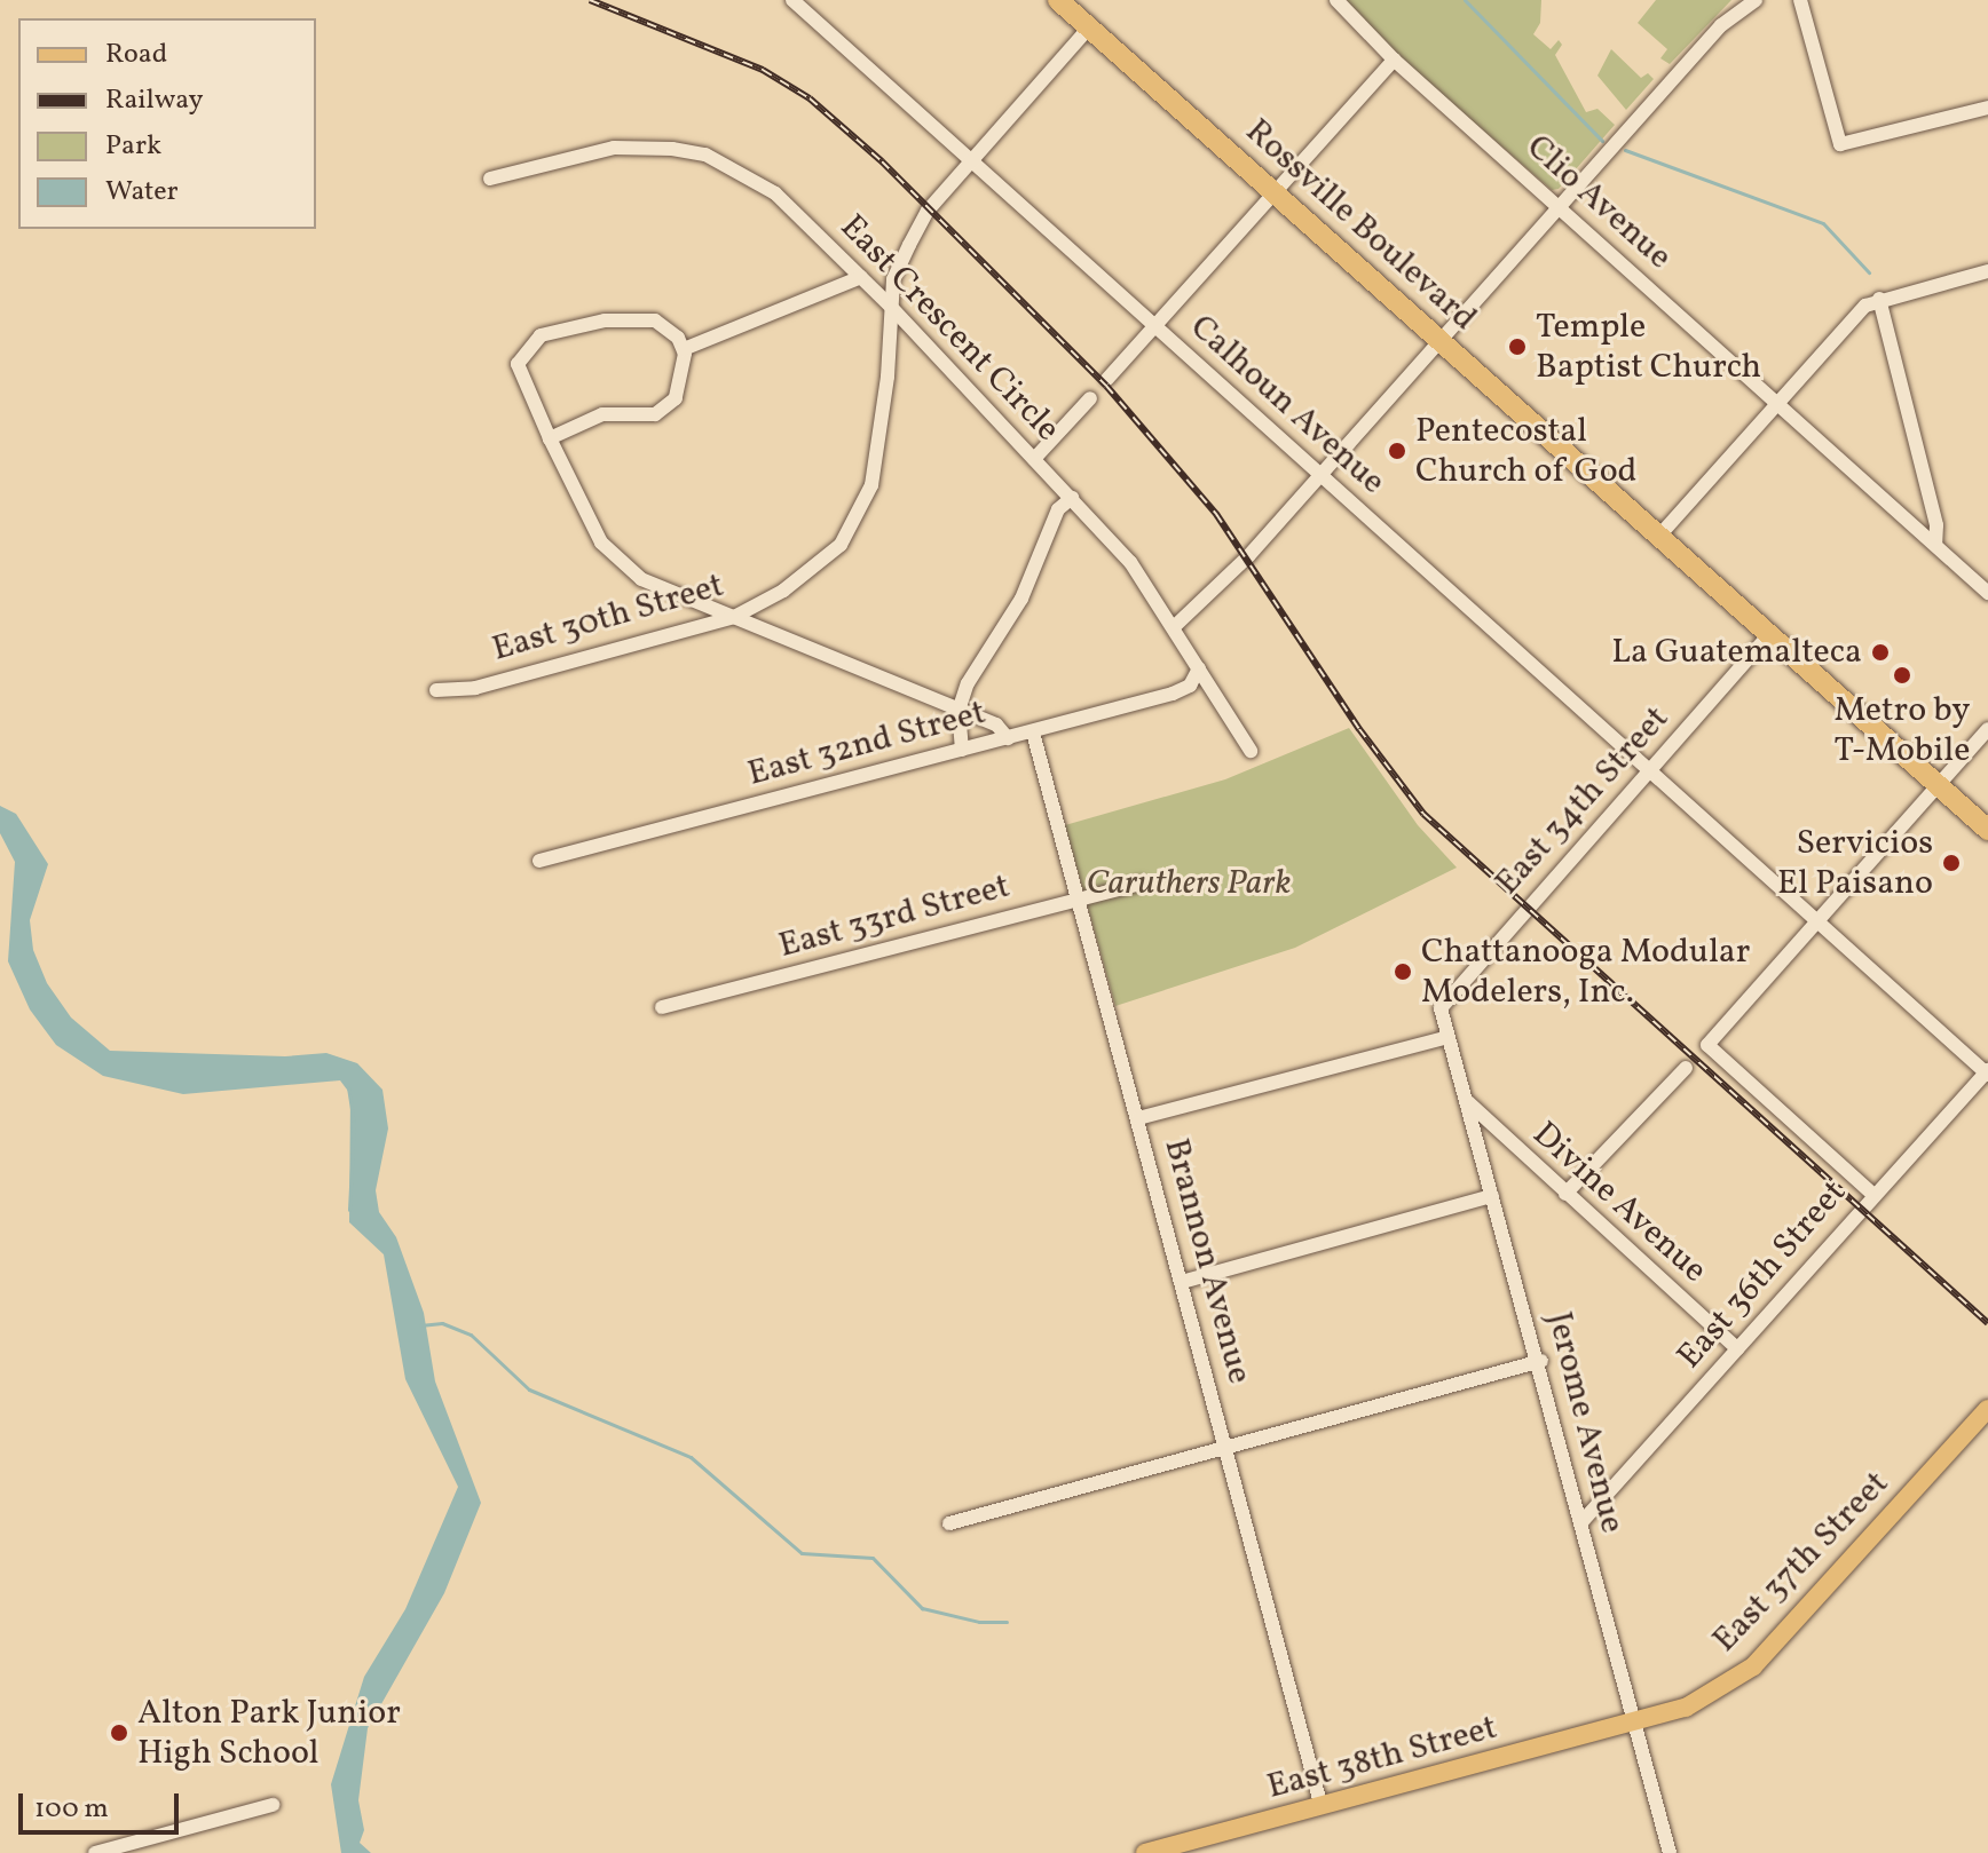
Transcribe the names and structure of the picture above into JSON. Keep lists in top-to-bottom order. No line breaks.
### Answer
{"streets":{"highway":["Rossville Boulevard"],"main road":["East 37th Street","East 38th Street"],"street":["Clio Avenue","East Crescent Circle","Calhoun Avenue","East 30th Street","East 32nd Street","East 34th Street","East 33rd Street","Divine Avenue","Brannon Avenue","East 36th Street","Jerome Avenue"]},"crossings":[["Rossville Boulevard","East 30th Street"],["Rossville Boulevard","East 34th Street"],["East Crescent Circle","East 30th Street"],["East Crescent Circle","East 32nd Street"],["Calhoun Avenue","East 30th Street"],["Calhoun Avenue","East 34th Street"],["Calhoun Avenue","East 36th Street"],["East 32nd Street","Brannon Avenue"],["East 34th Street","Jerome Avenue"],["East 33rd Street","Brannon Avenue"],["Divine Avenue","East 36th Street"],["Divine Avenue","Jerome Avenue"],["Brannon Avenue","East 38th Street"],["East 36th Street","Jerome Avenue"],["Jerome Avenue","East 37th Street"],["Jerome Avenue","East 38th Street"],["East 37th Street","East 38th Street"]],"parks":["Caruthers Park"],"places":["Temple Baptist Church","Pentecostal Church of God","La Guatemalteca","Metro by T-Mobile","Servicios El Paisano","Chattanooga Modular Modelers, Inc.","Alton Park Junior High School"],"legend":["Road","Railway","Park","Water"],"scale_bar":"100 m"}
